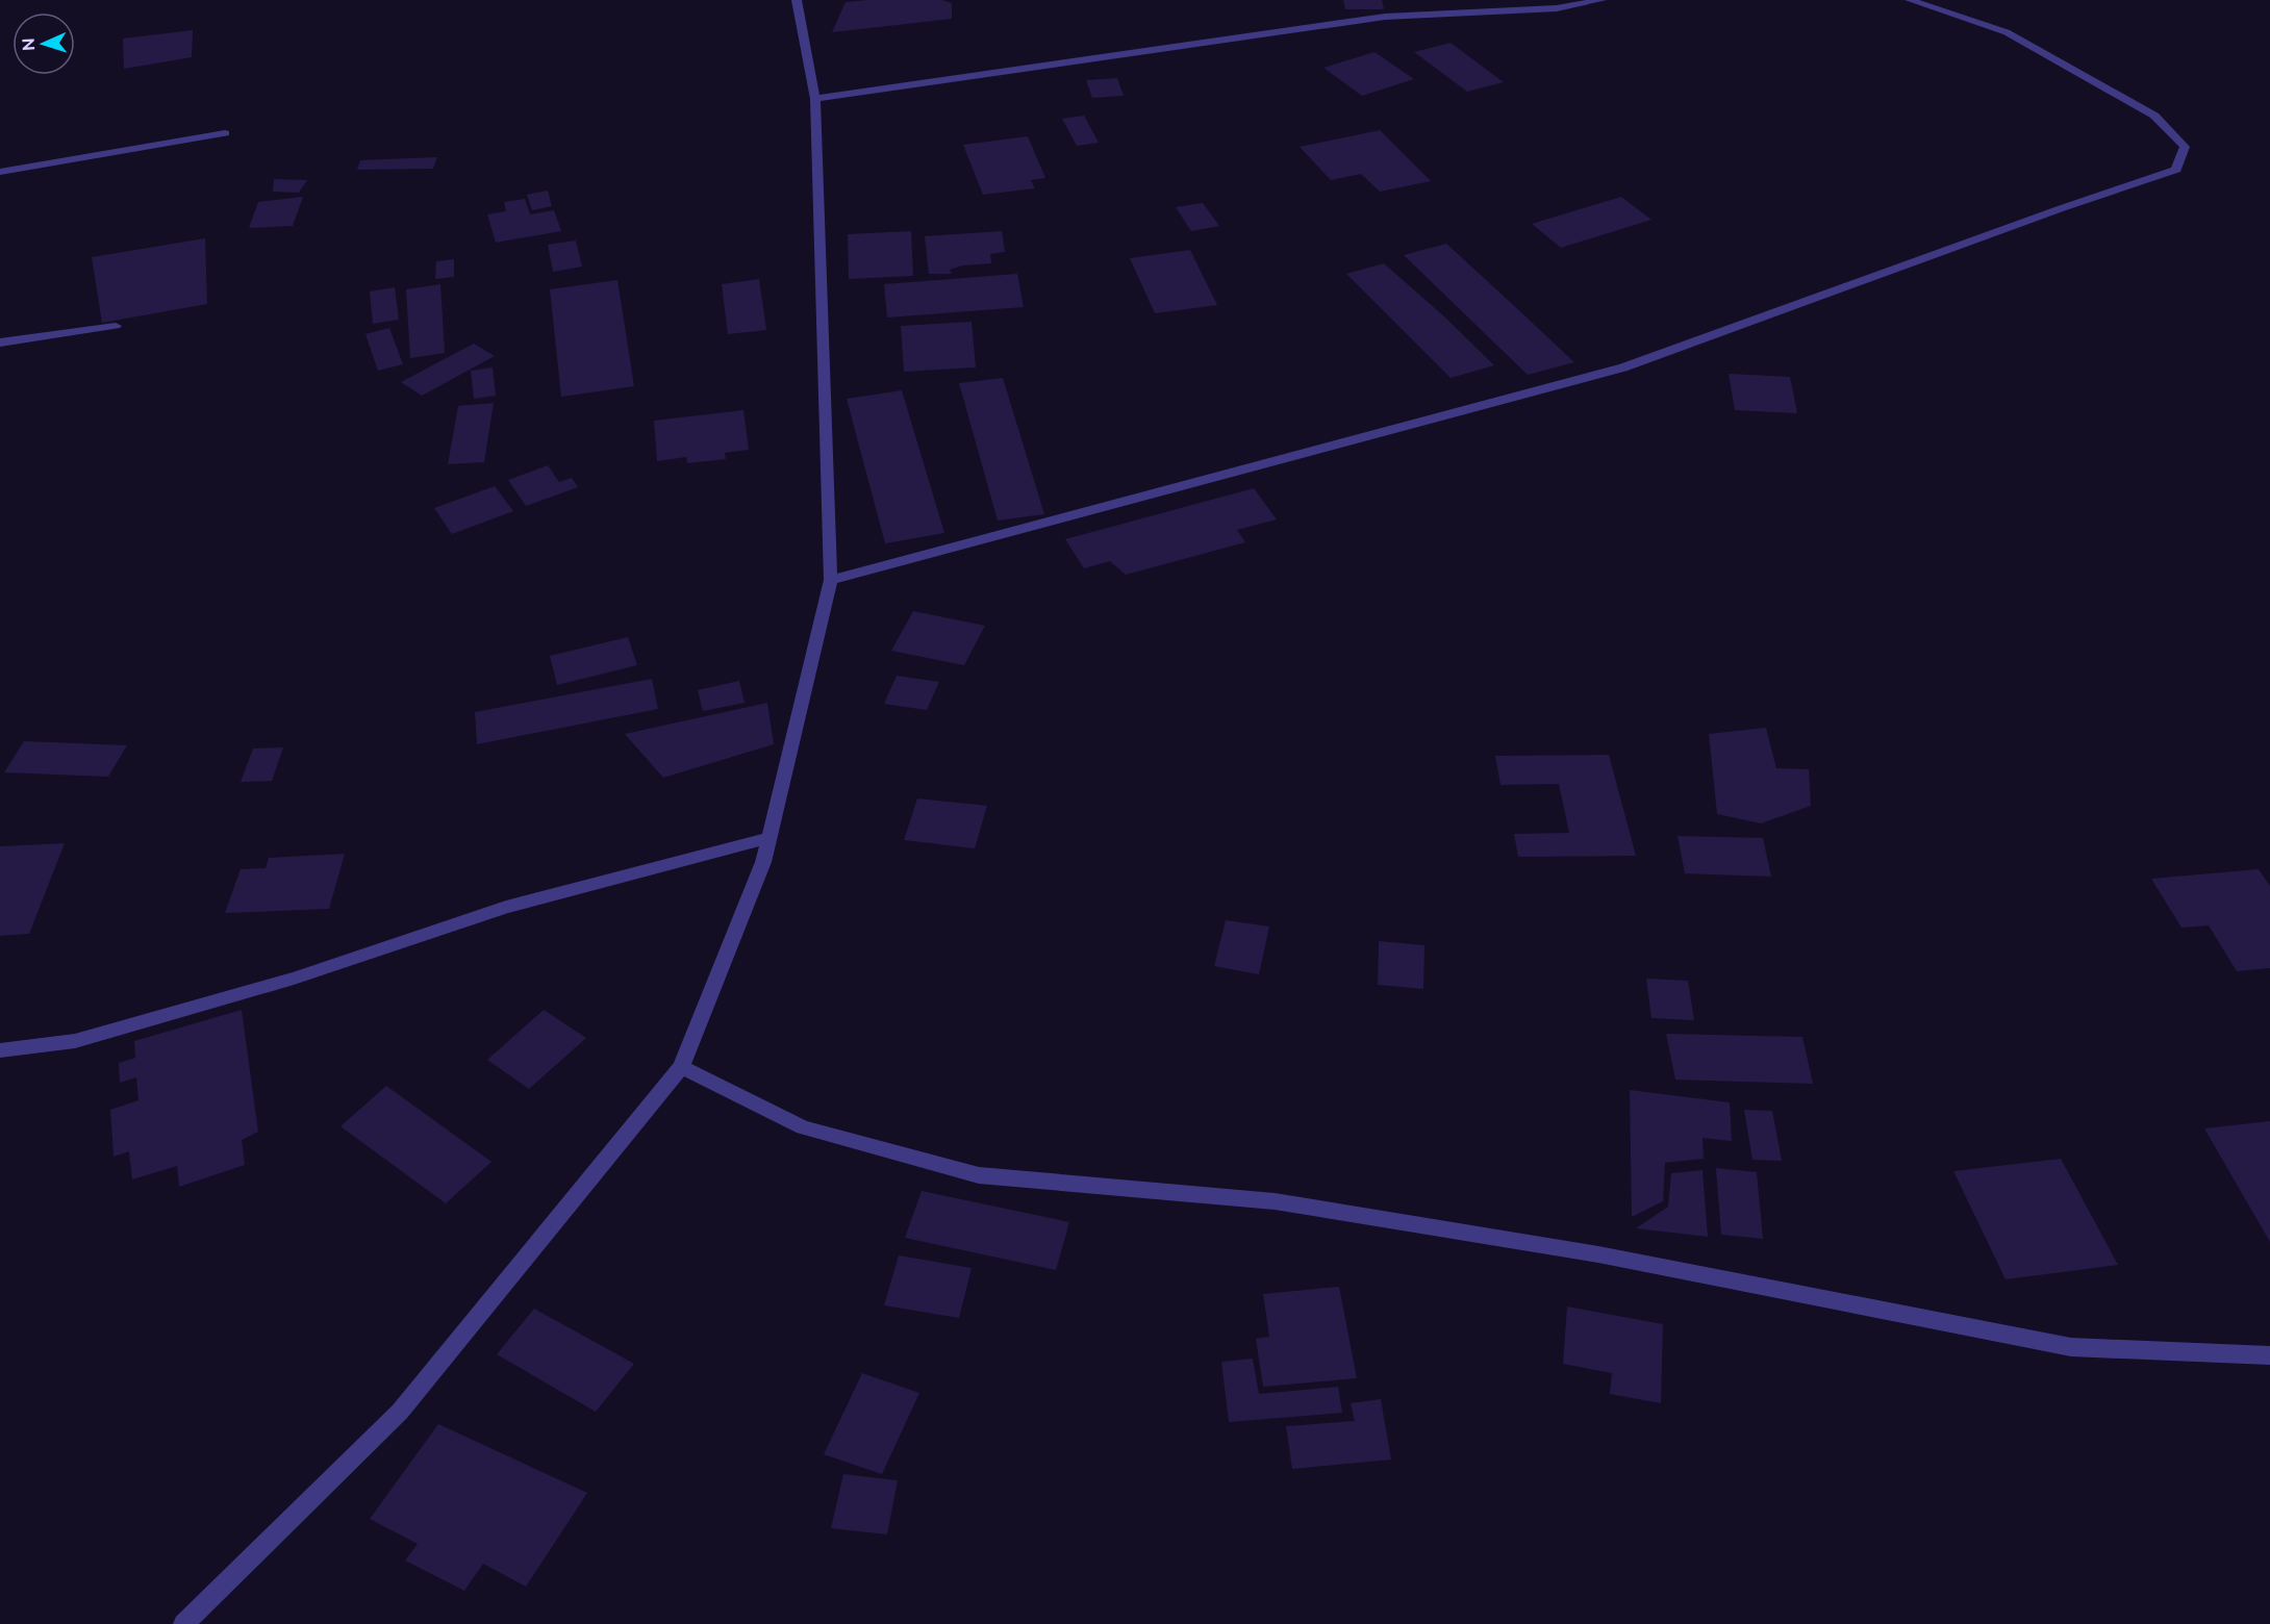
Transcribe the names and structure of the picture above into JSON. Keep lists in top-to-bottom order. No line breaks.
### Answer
{"north":"left"}
